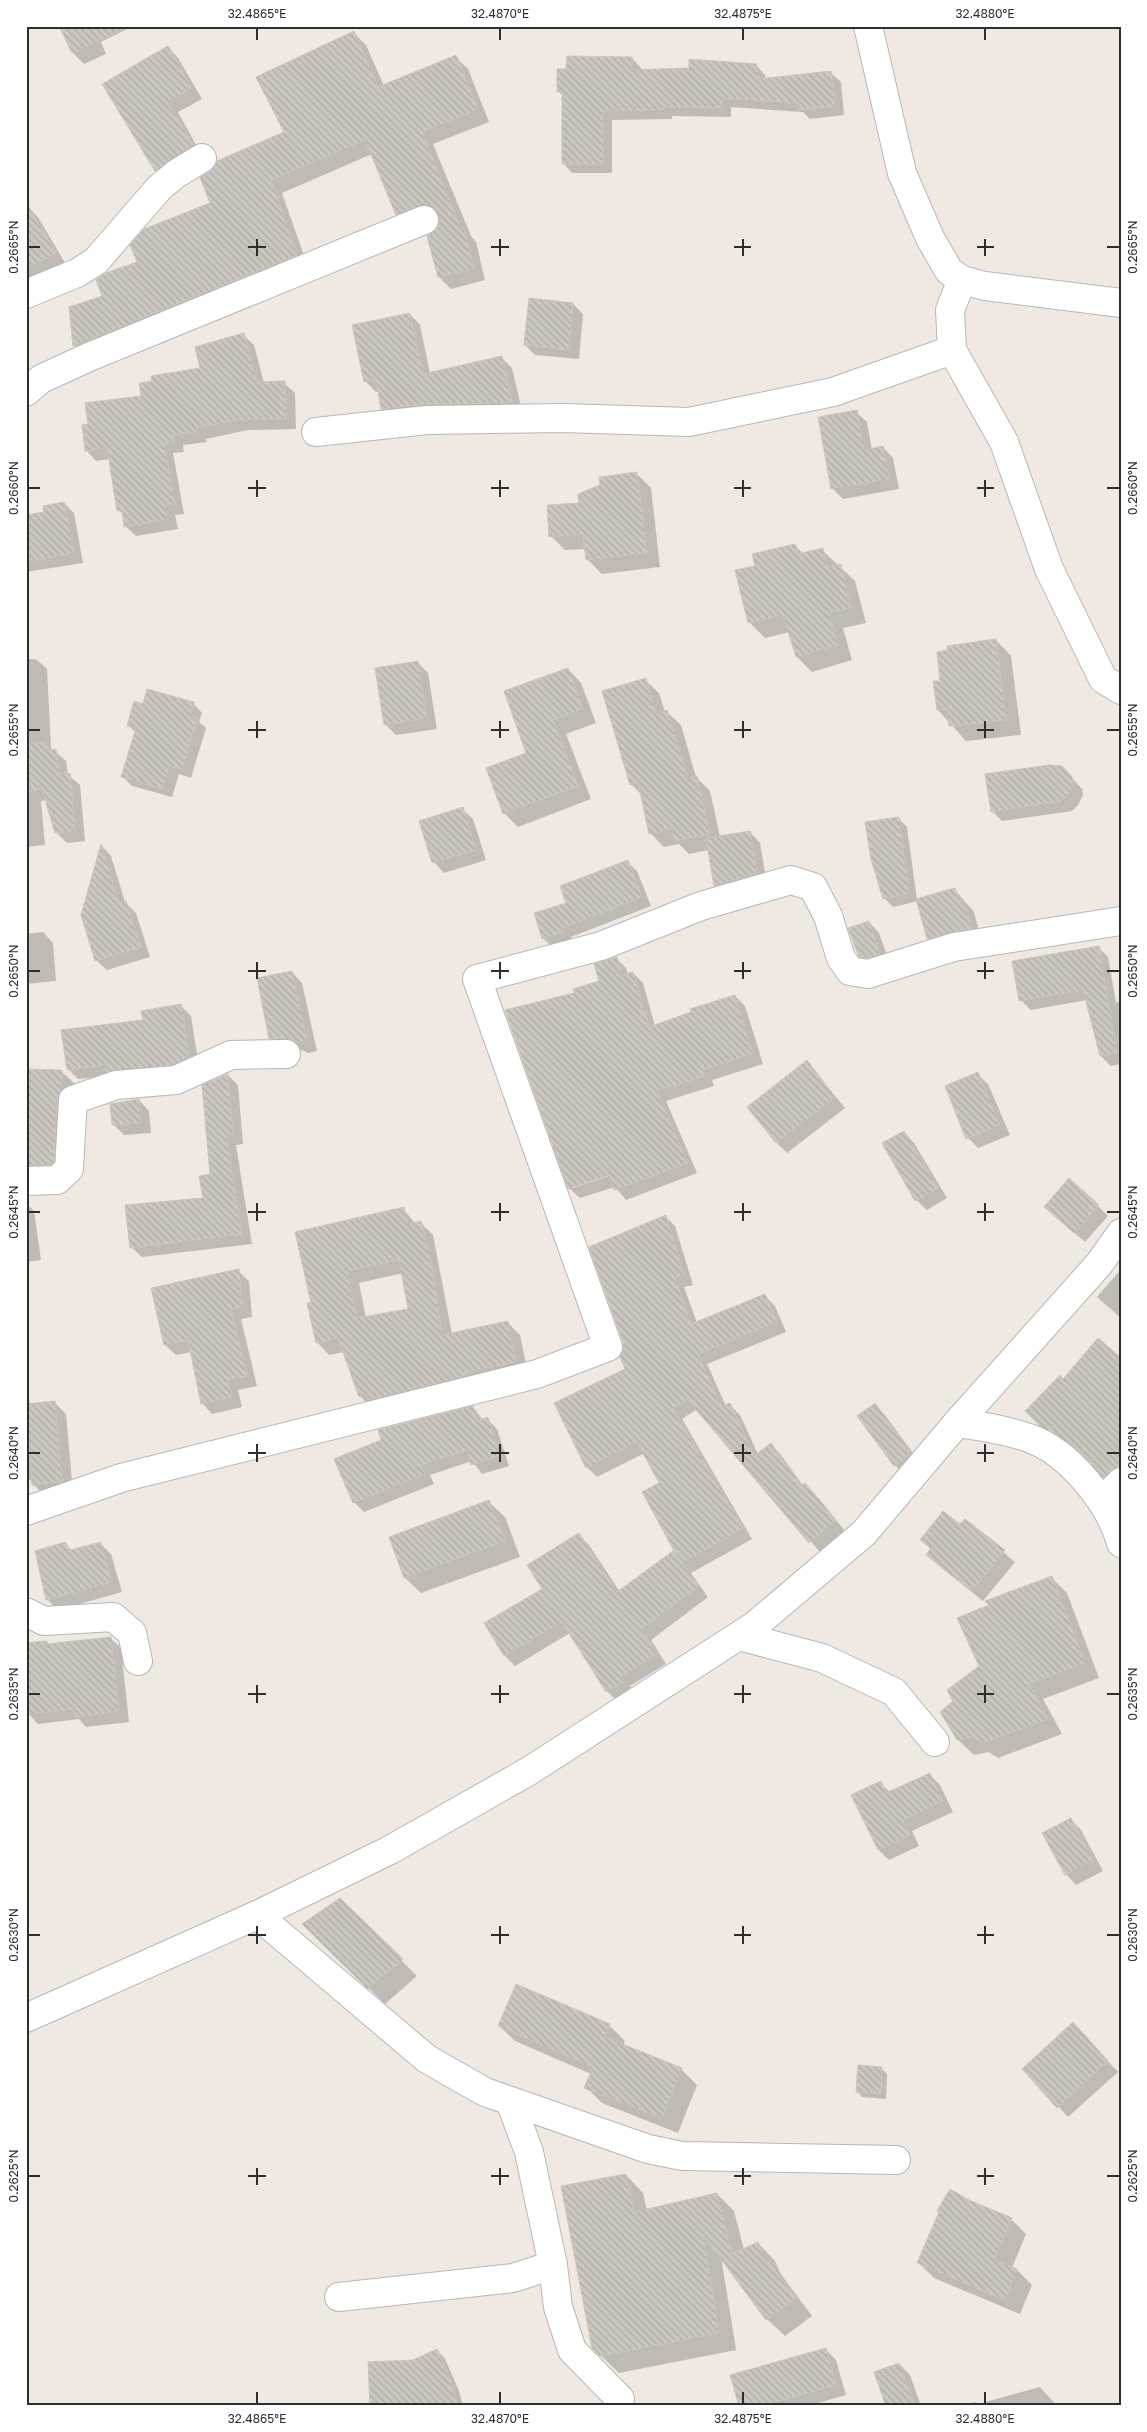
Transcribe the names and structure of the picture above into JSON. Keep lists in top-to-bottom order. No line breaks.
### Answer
{"coordinates":["32.4865°E","32.4870°E","32.4875°E","32.4880°E","0.2665°N","0.2660°N","0.2655°N","0.2650°N","0.2645°N","0.2640°N","0.2635°N","0.2630°N","0.2625°N"]}
